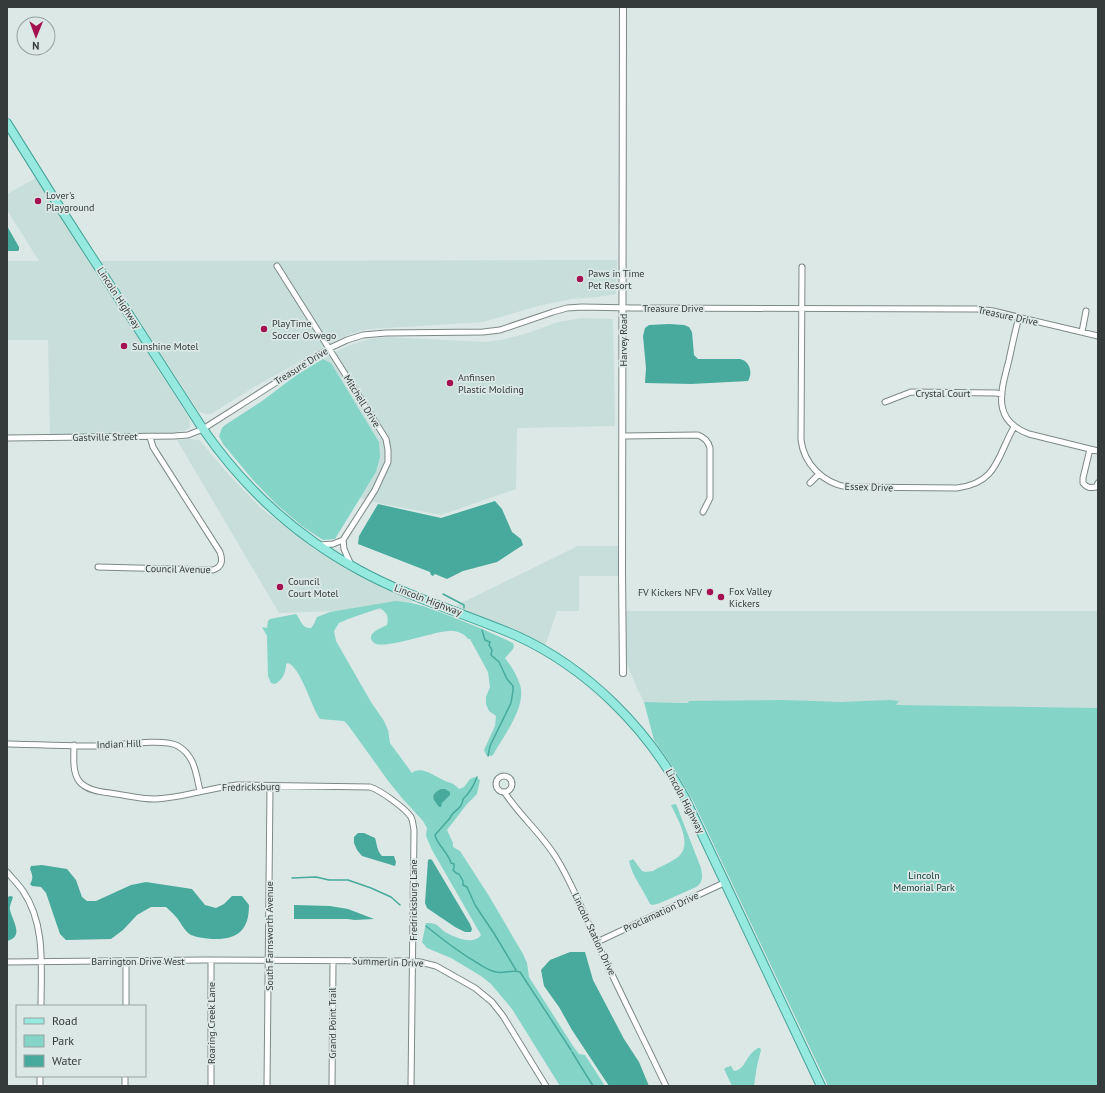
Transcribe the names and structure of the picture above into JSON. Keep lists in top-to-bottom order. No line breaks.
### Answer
{"streets":{"main road":["Lincoln Highway"],"street":["Treasure Drive","Harvey Road","Crystal Court","Mitchell Drive","Gastville Street","Essex Drive","Council Avenue","Indian Hill","Fredricksburg","Fredricksburg Lane","Proclamation Drive","Lincoln Station Drive","South Farnsworth Avenue","Barrington Drive West","Summerlin Drive","Roaring Creek Lane","Grand Point Trail"]},"crossings":[["Lincoln Highway","Treasure Drive"],["Lincoln Highway","Gastville Street"],["Lincoln Highway","Proclamation Drive"],["Treasure Drive","Harvey Road"],["Treasure Drive","Mitchell Drive"],["Treasure Drive","Gastville Street"],["Treasure Drive","Essex Drive"],["Gastville Street","Council Avenue"],["Indian Hill","Fredricksburg"],["Fredricksburg","Fredricksburg Lane"],["Fredricksburg","South Farnsworth Avenue"],["Fredricksburg Lane","Summerlin Drive"],["Proclamation Drive","Lincoln Station Drive"],["South Farnsworth Avenue","Barrington Drive West"],["South Farnsworth Avenue","Summerlin Drive"],["Barrington Drive West","Summerlin Drive"],["Barrington Drive West","Roaring Creek Lane"],["Summerlin Drive","Grand Point Trail"]],"parks":["Lincoln Memorial Park"],"places":["Lover's Playground","Paws in Time Pet Resort","PlayTime Soccer Oswego","Sunshine Motel","Anfinsen Plastic Molding","Council Court Motel","FV Kickers NFV","Fox Valley Kickers"],"legend":["Road","Park","Water"],"north":"bottom"}
